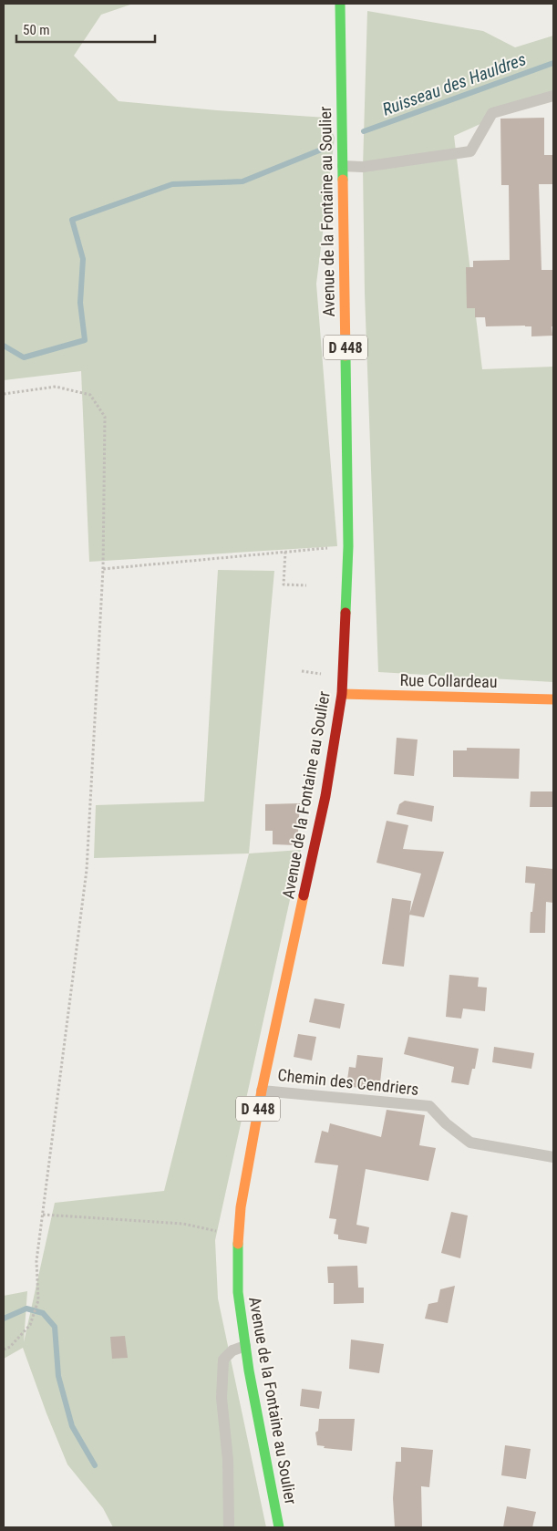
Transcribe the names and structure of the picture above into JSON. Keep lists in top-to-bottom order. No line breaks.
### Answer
{"streets":{"main road":["Avenue de la Fontaine au Soulier","D 448","Rue Collardeau"],"lane":["Chemin des Cendriers"]},"crossings":[["Avenue de la Fontaine au Soulier","Rue Collardeau"],["Avenue de la Fontaine au Soulier","Chemin des Cendriers"]],"water":["Ruisseau des Hauldres"],"scale_bar":"50 m"}
